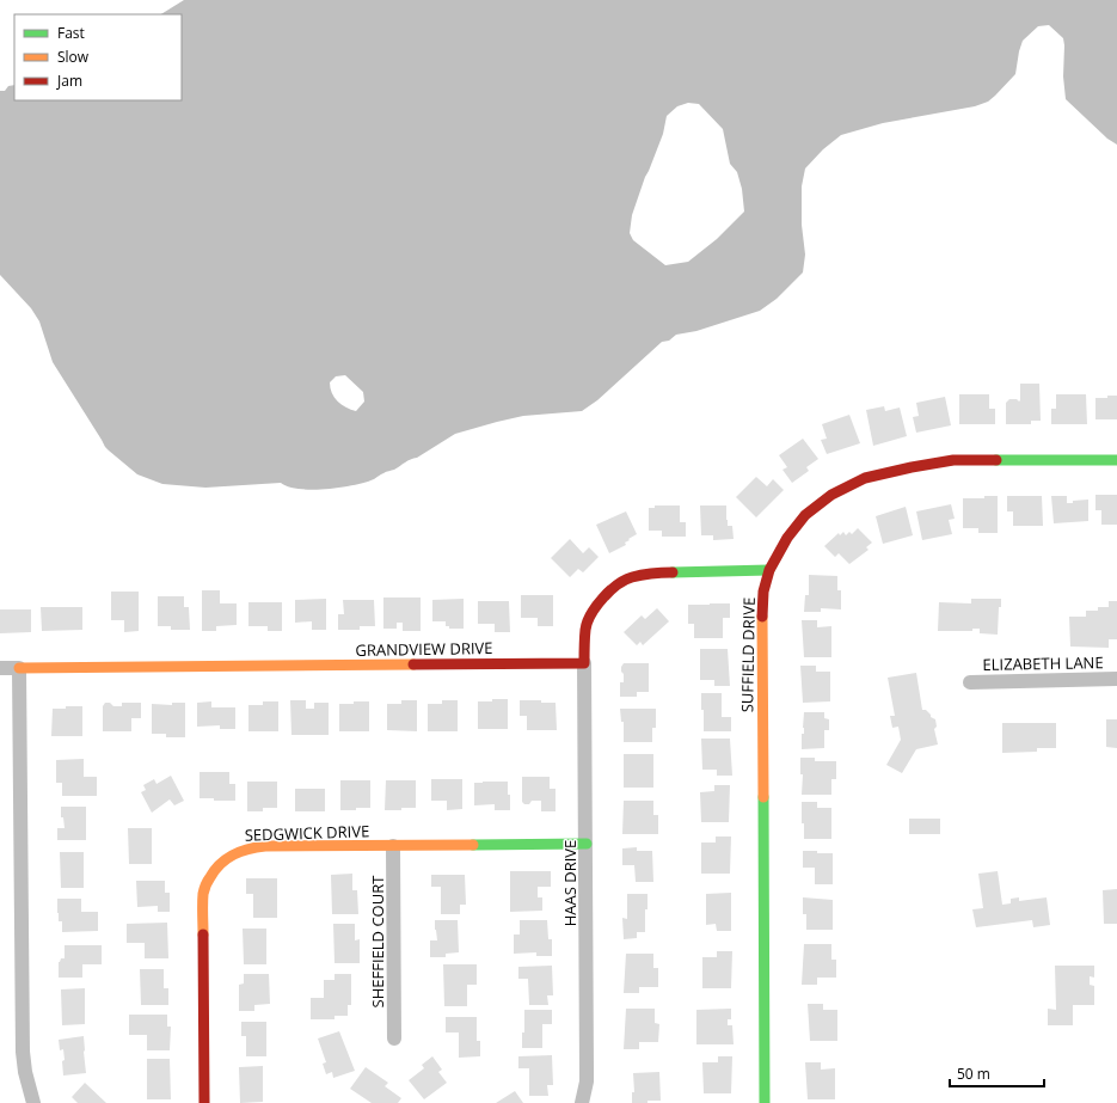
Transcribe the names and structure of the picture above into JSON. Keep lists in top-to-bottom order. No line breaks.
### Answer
{"streets":{"street":["GRANDVIEW DRIVE","SUFFIELD DRIVE","ELIZABETH LANE","SEDGWICK DRIVE","HAAS DRIVE","SHEFFIELD COURT"]},"crossings":[["GRANDVIEW DRIVE","HAAS DRIVE"],["SEDGWICK DRIVE","HAAS DRIVE"],["SEDGWICK DRIVE","SHEFFIELD COURT"]],"legend":["Fast","Slow","Jam"],"scale_bar":"50 m"}
